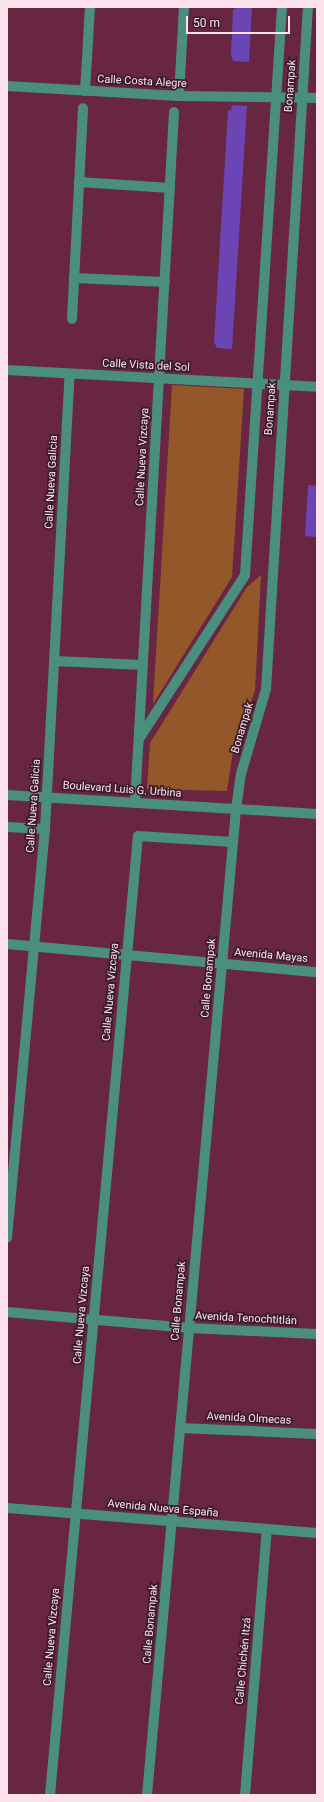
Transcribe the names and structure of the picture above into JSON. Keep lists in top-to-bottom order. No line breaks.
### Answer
{"streets":{"street":["Calle Costa Alegre","Bonampak","Calle Vista del Sol","Calle Nueva Vizcaya","Calle Nueva Galicia","Boulevard Luis G. Urbina","Avenida Mayas","Calle Bonampak","Avenida Tenochtitlán","Avenida Olmecas","Avenida Nueva España","Calle Chichén Itzá"]},"crossings":[["Calle Costa Alegre","Bonampak"],["Bonampak","Calle Vista del Sol"],["Bonampak","Calle Nueva Vizcaya"],["Bonampak","Boulevard Luis G. Urbina"],["Bonampak","Calle Bonampak"],["Calle Vista del Sol","Calle Nueva Vizcaya"],["Calle Vista del Sol","Calle Nueva Galicia"],["Calle Nueva Vizcaya","Boulevard Luis G. Urbina"],["Calle Nueva Vizcaya","Avenida Mayas"],["Calle Nueva Vizcaya","Calle Bonampak"],["Calle Nueva Vizcaya","Avenida Tenochtitlán"],["Calle Nueva Vizcaya","Avenida Nueva España"],["Calle Nueva Galicia","Boulevard Luis G. Urbina"],["Calle Nueva Galicia","Avenida Mayas"],["Boulevard Luis G. Urbina","Calle Bonampak"],["Avenida Mayas","Calle Bonampak"],["Calle Bonampak","Avenida Tenochtitlán"],["Calle Bonampak","Avenida Olmecas"],["Calle Bonampak","Avenida Nueva España"],["Avenida Nueva España","Calle Chichén Itzá"]],"scale_bar":"50 m"}
